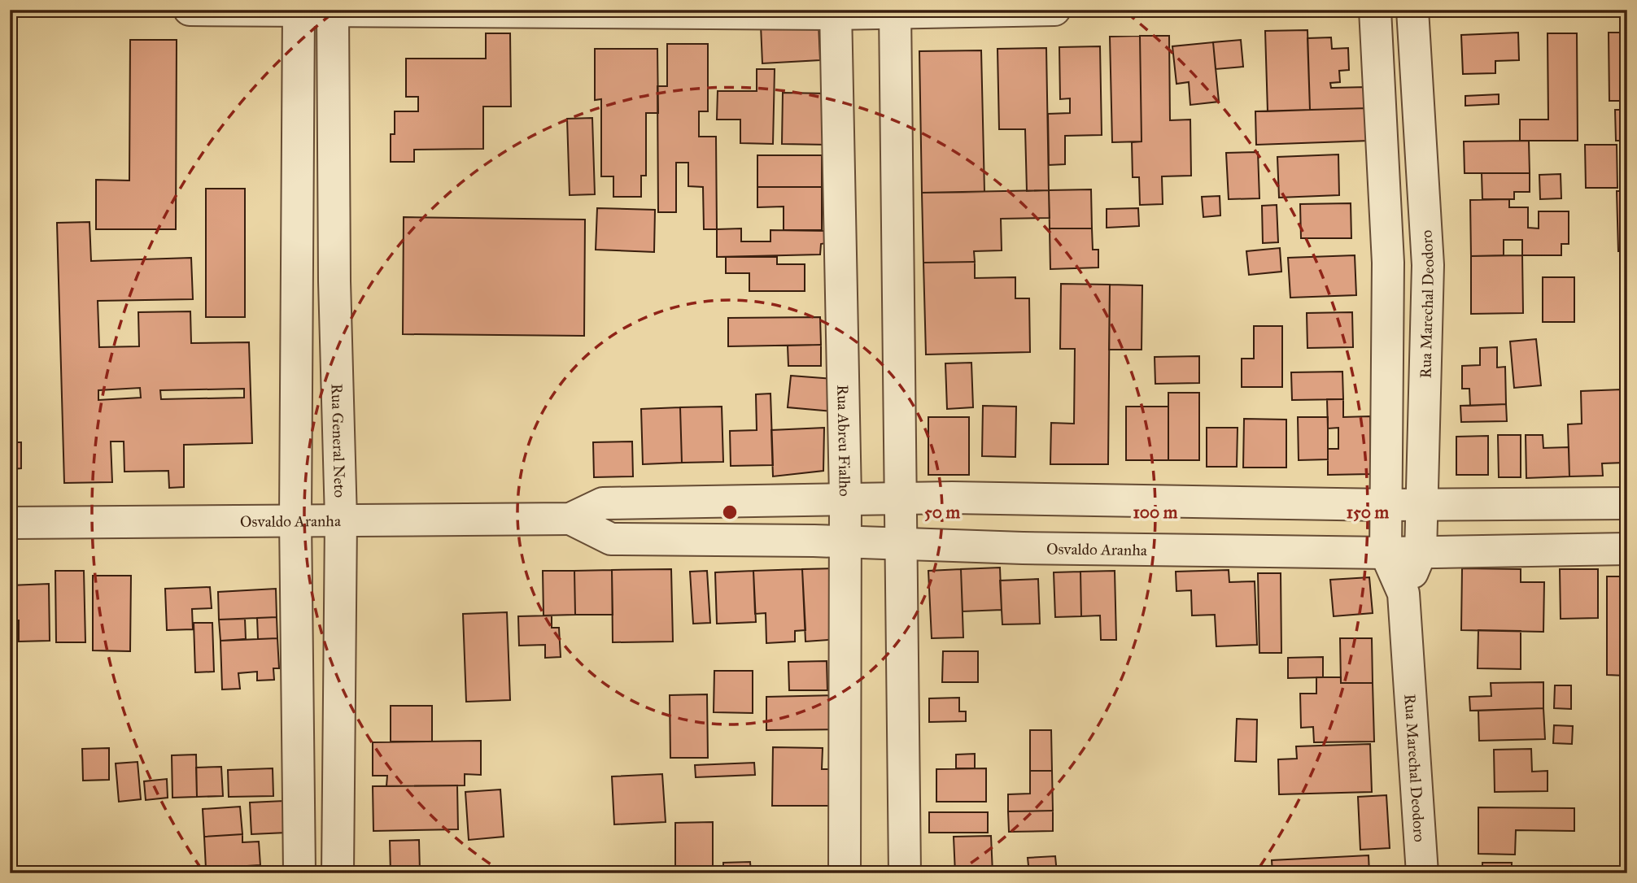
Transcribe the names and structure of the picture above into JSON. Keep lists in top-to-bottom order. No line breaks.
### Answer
{"streets":{"street":["Rua Marechal Deodoro","Rua General Neto","Rua Abreu Fialho","Osvaldo Aranha"]},"crossings":[["Rua Marechal Deodoro","Osvaldo Aranha"],["Rua General Neto","Osvaldo Aranha"],["Rua Abreu Fialho","Osvaldo Aranha"]],"rings":["50 m","100 m","150 m"]}
